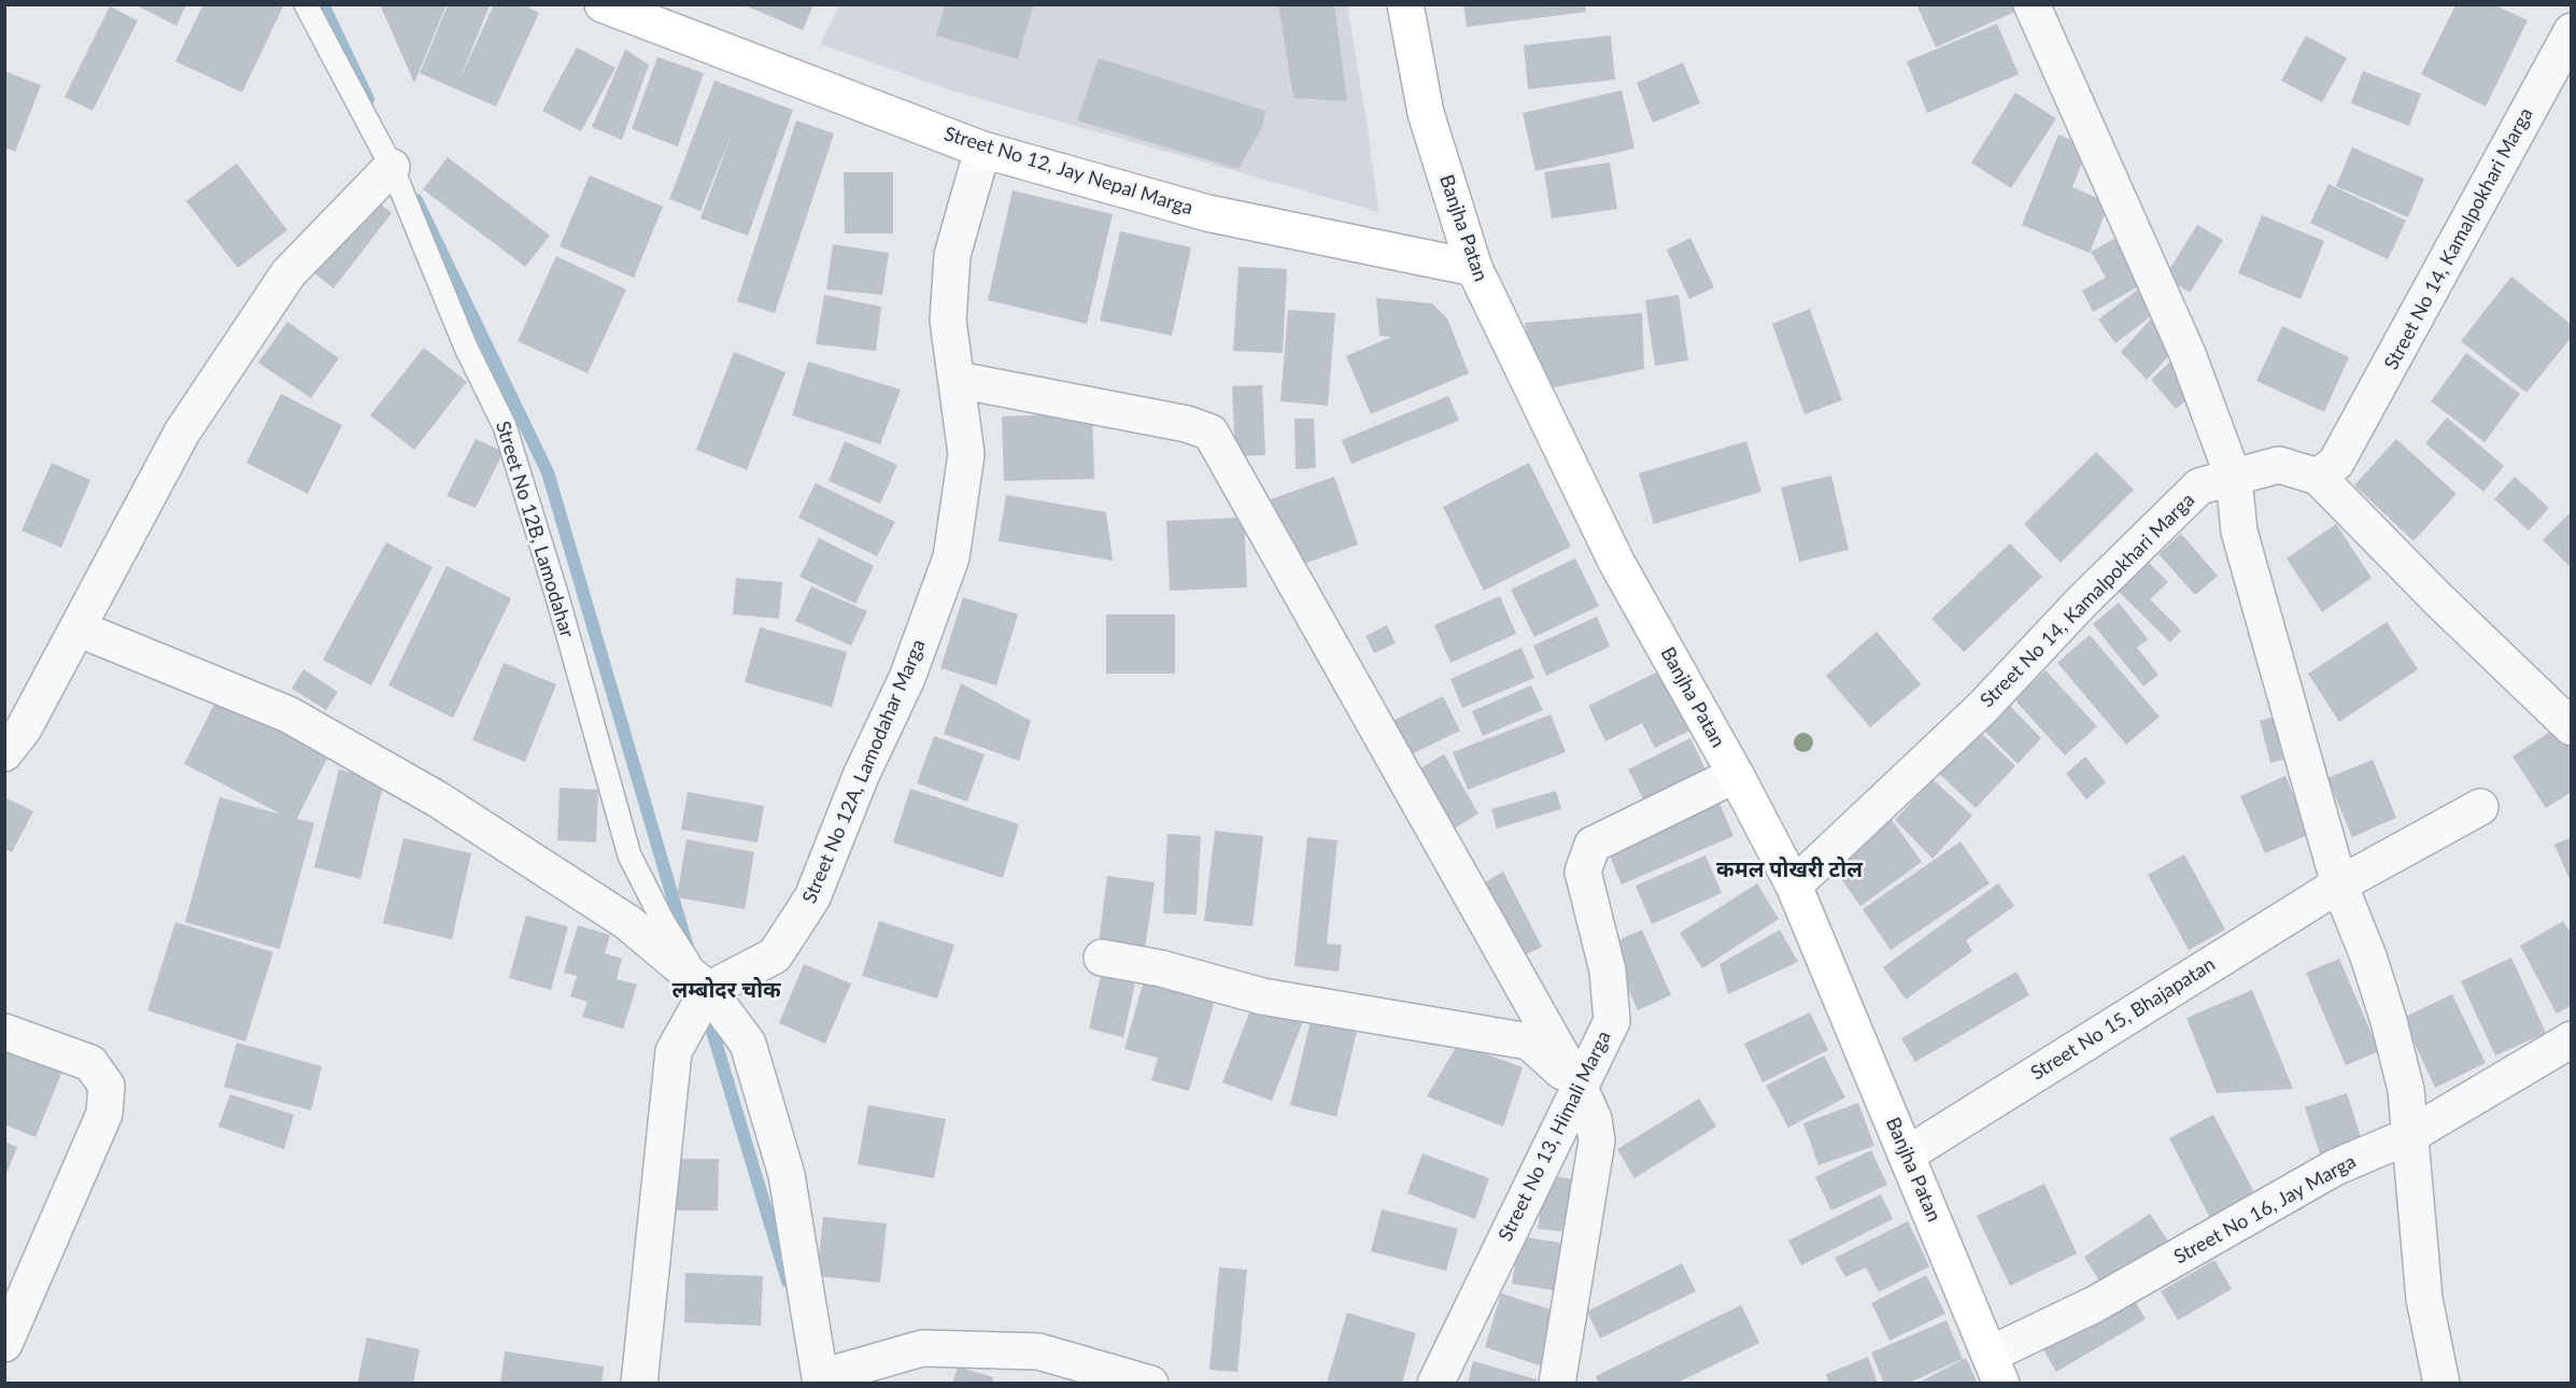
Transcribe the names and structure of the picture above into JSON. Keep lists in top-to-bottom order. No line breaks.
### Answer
{"streets":{"main road":["Street No 12, Jay Nepal Marga","Banjha Patan"],"street":["Street No 14, Kamalpokhari Marga","Street No 12A, Lamodahar Marga","Street No 15, Bhajapatan","Street No 13, Himali Marga","Street No 16, Jay Marga"],"lane":["Street No 12B, Lamodahar"]},"crossings":[["Street No 12, Jay Nepal Marga","Banjha Patan"],["Street No 12, Jay Nepal Marga","Street No 12A, Lamodahar Marga"],["Banjha Patan","Street No 14, Kamalpokhari Marga"],["Banjha Patan","Street No 15, Bhajapatan"],["Banjha Patan","Street No 13, Himali Marga"],["Banjha Patan","Street No 16, Jay Marga"],["Street No 12B, Lamodahar","Street No 12A, Lamodahar Marga"]],"districts":["कमल पोखरी टोल","लम्बोदर चोक"]}
